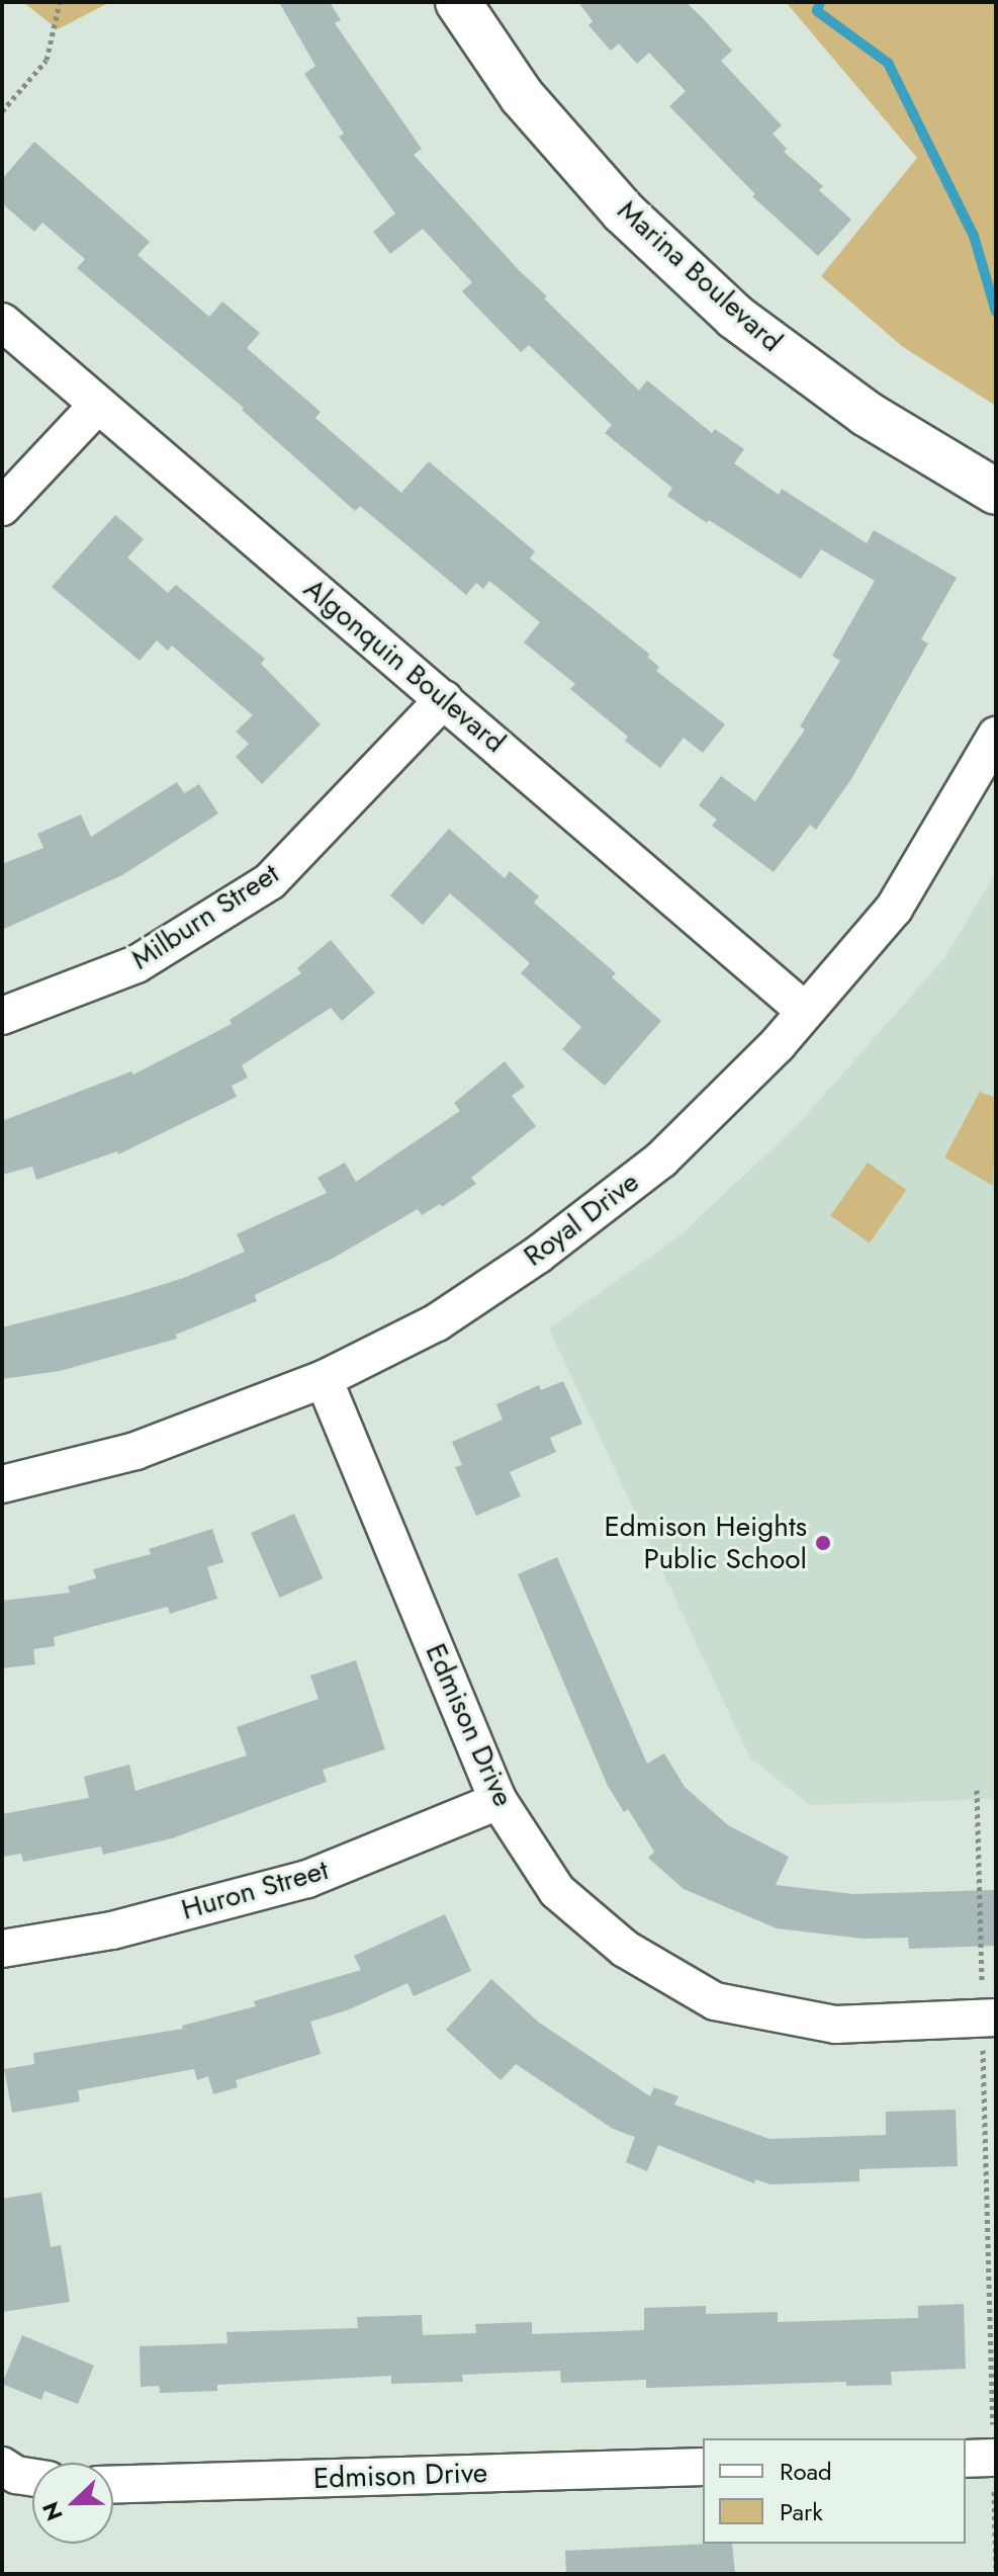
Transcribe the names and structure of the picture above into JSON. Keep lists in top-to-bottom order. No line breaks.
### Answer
{"streets":{"street":["Marina Boulevard","Algonquin Boulevard","Milburn Street","Royal Drive","Edmison Drive","Huron Street"]},"crossings":[["Algonquin Boulevard","Milburn Street"],["Algonquin Boulevard","Royal Drive"],["Royal Drive","Edmison Drive"],["Edmison Drive","Huron Street"]],"places":["Edmison Heights Public School"],"legend":["Road","Park"],"north":"left"}
